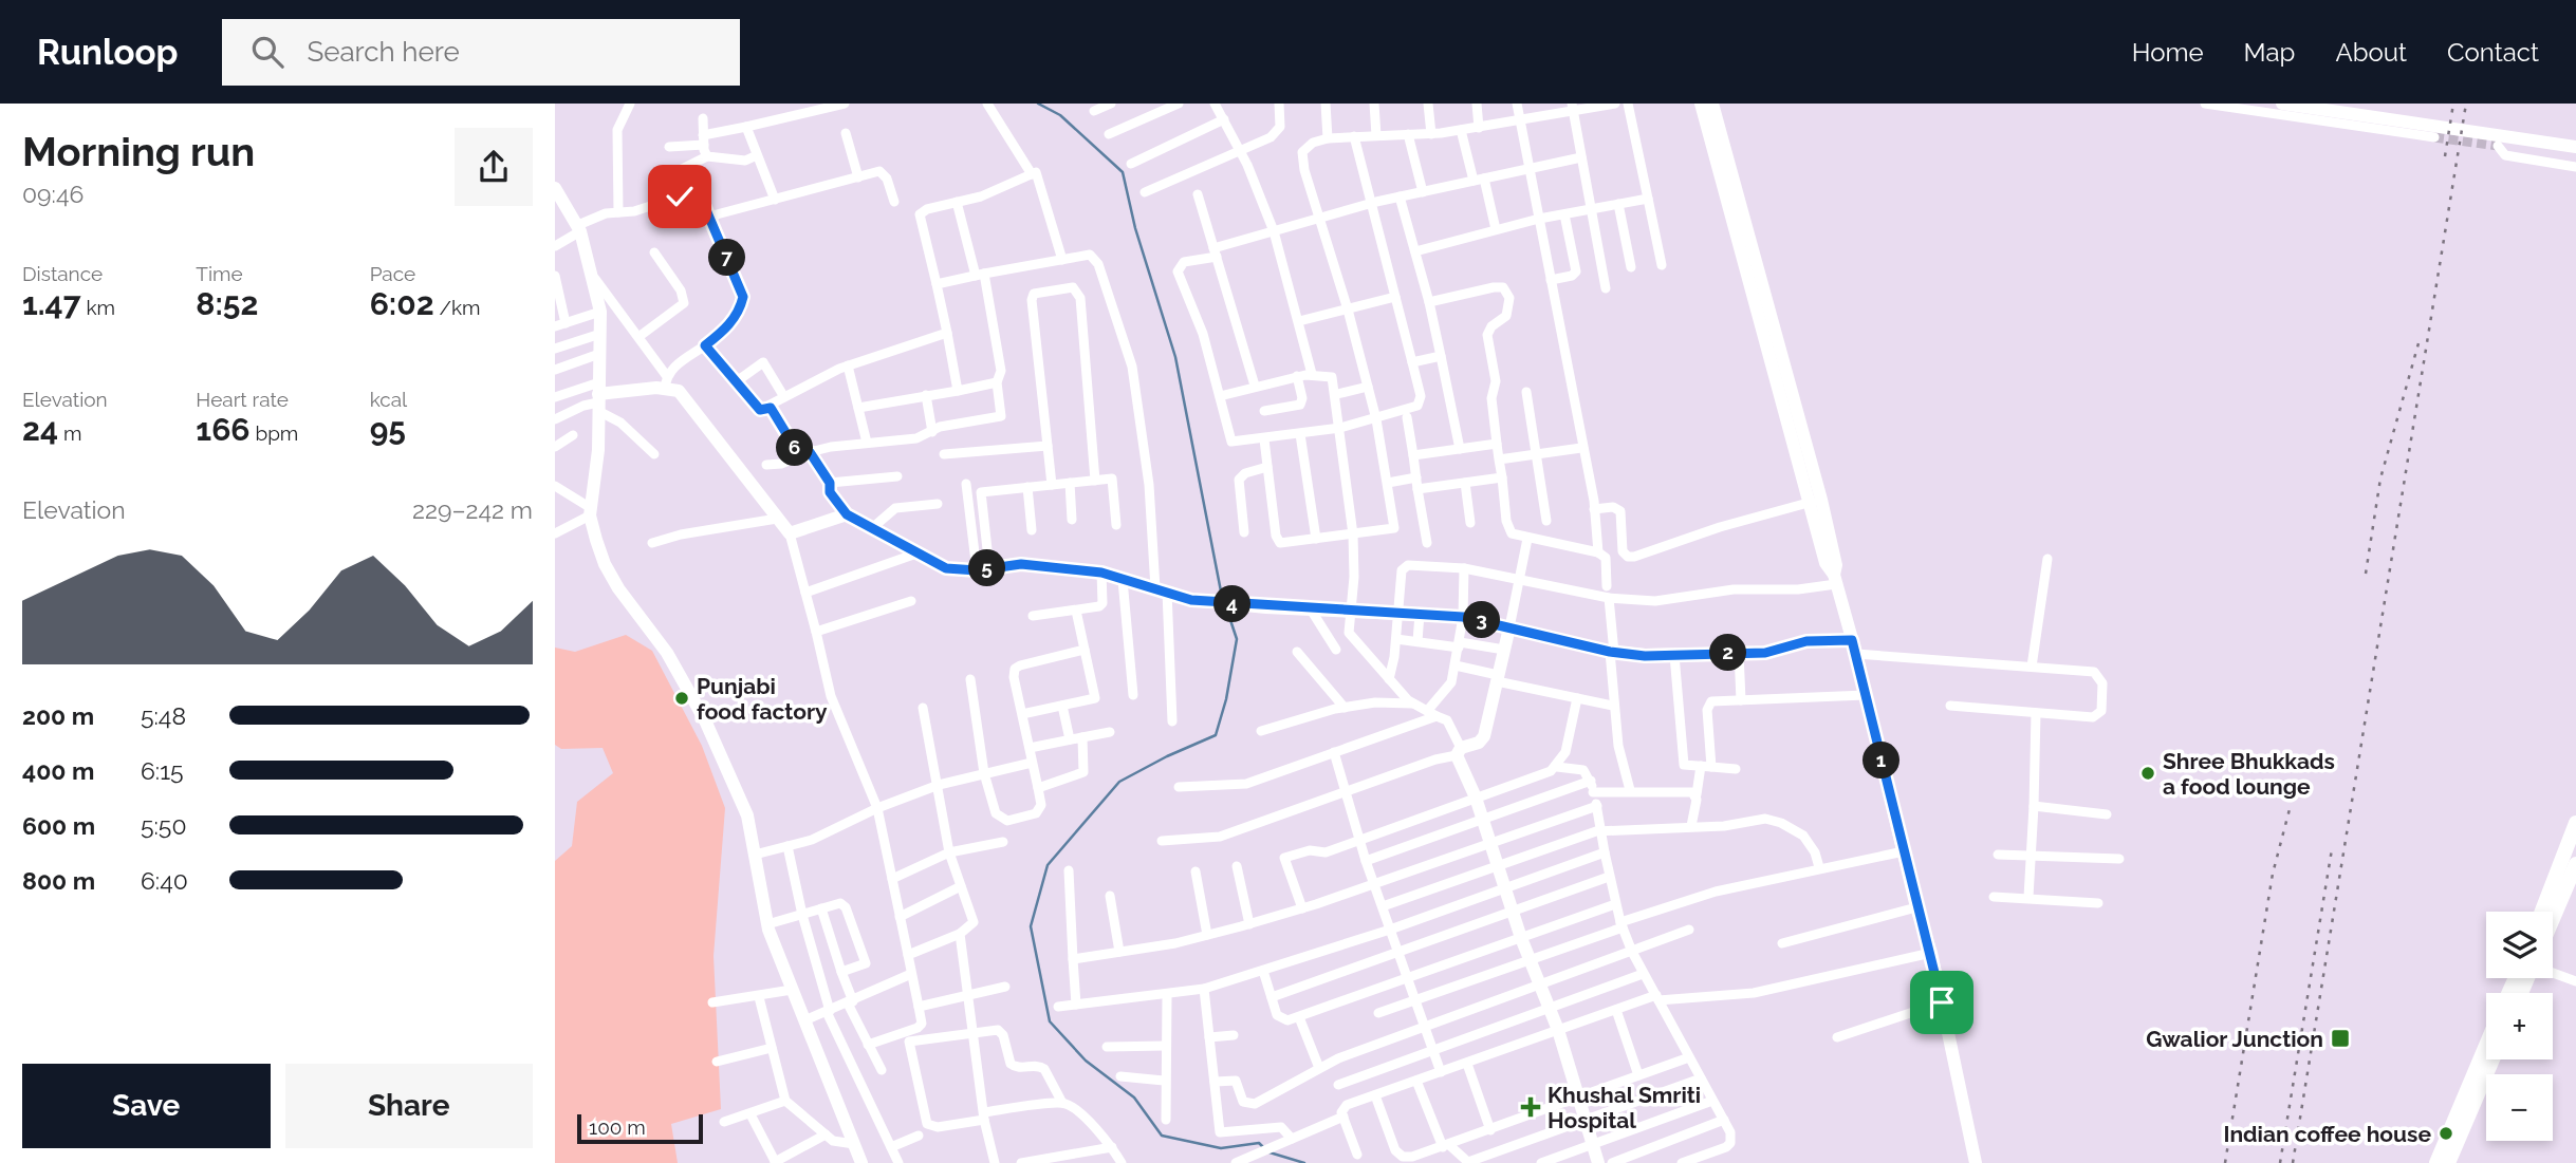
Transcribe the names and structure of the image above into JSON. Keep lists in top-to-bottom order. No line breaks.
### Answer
{"places":{"other":["Punjabi food factory","Shree Bhukkads a food lounge","Indian coffee house"],"transit":["Gwalior Junction"],"health":["Khushal Smriti Hospital"]},"scale_bar":"100 m","page":{"header":"Runloop","search":"Search here","nav":["Home","Map","About","Contact"],"heading":["Morning run","09:46"],"stats":[["Distance","1.47 km"],["Time","8:52"],["Pace","6:02 /km"],["Elevation","24 m"],["Heart rate","166 bpm"],["kcal","95"]],"pins":["7","6","5","4","3","2","1"],"chart":["Elevation","229–242 m"],"list":[{"name":"200 m","note":"5:48"},{"name":"400 m","note":"6:15"},{"name":"600 m","note":"5:50"},{"name":"800 m","note":"6:40"}],"map_buttons":["+","−"],"buttons":["Save","Share"],"scale":"100 m"}}
